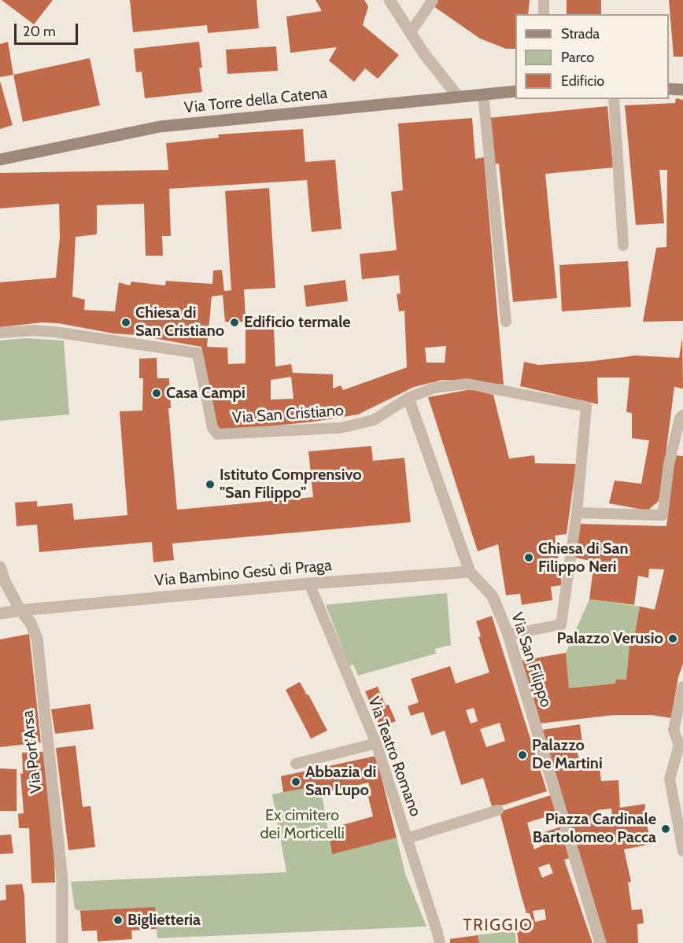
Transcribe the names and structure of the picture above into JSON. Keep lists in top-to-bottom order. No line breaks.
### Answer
{"streets":{"main road":["Via Torre della Catena"],"street":["Via Bambino Gesù di Praga","Via San Filippo","Via Port'Arsa"],"lane":["Via San Cristiano","Via Teatro Romano"]},"crossings":[["Via San Cristiano","Via San Filippo"],["Via Bambino Gesù di Praga","Via San Filippo"],["Via Bambino Gesù di Praga","Via Port'Arsa"],["Via Bambino Gesù di Praga","Via Teatro Romano"]],"districts":["TRIGGIO"],"parks":["Ex cimitero dei Morticelli"],"places":["Chiesa di San Cristiano","Edificio termale","Casa Campi","Istituto Comprensivo \"San Filippo\"","Chiesa di San Filippo Neri","Palazzo Verusio","Palazzo De Martini","Abbazia di San Lupo","Piazza Cardinale Bartolomeo Pacca","Biglietteria"],"legend":["Strada","Parco","Edificio"],"scale_bar":"20 m"}
